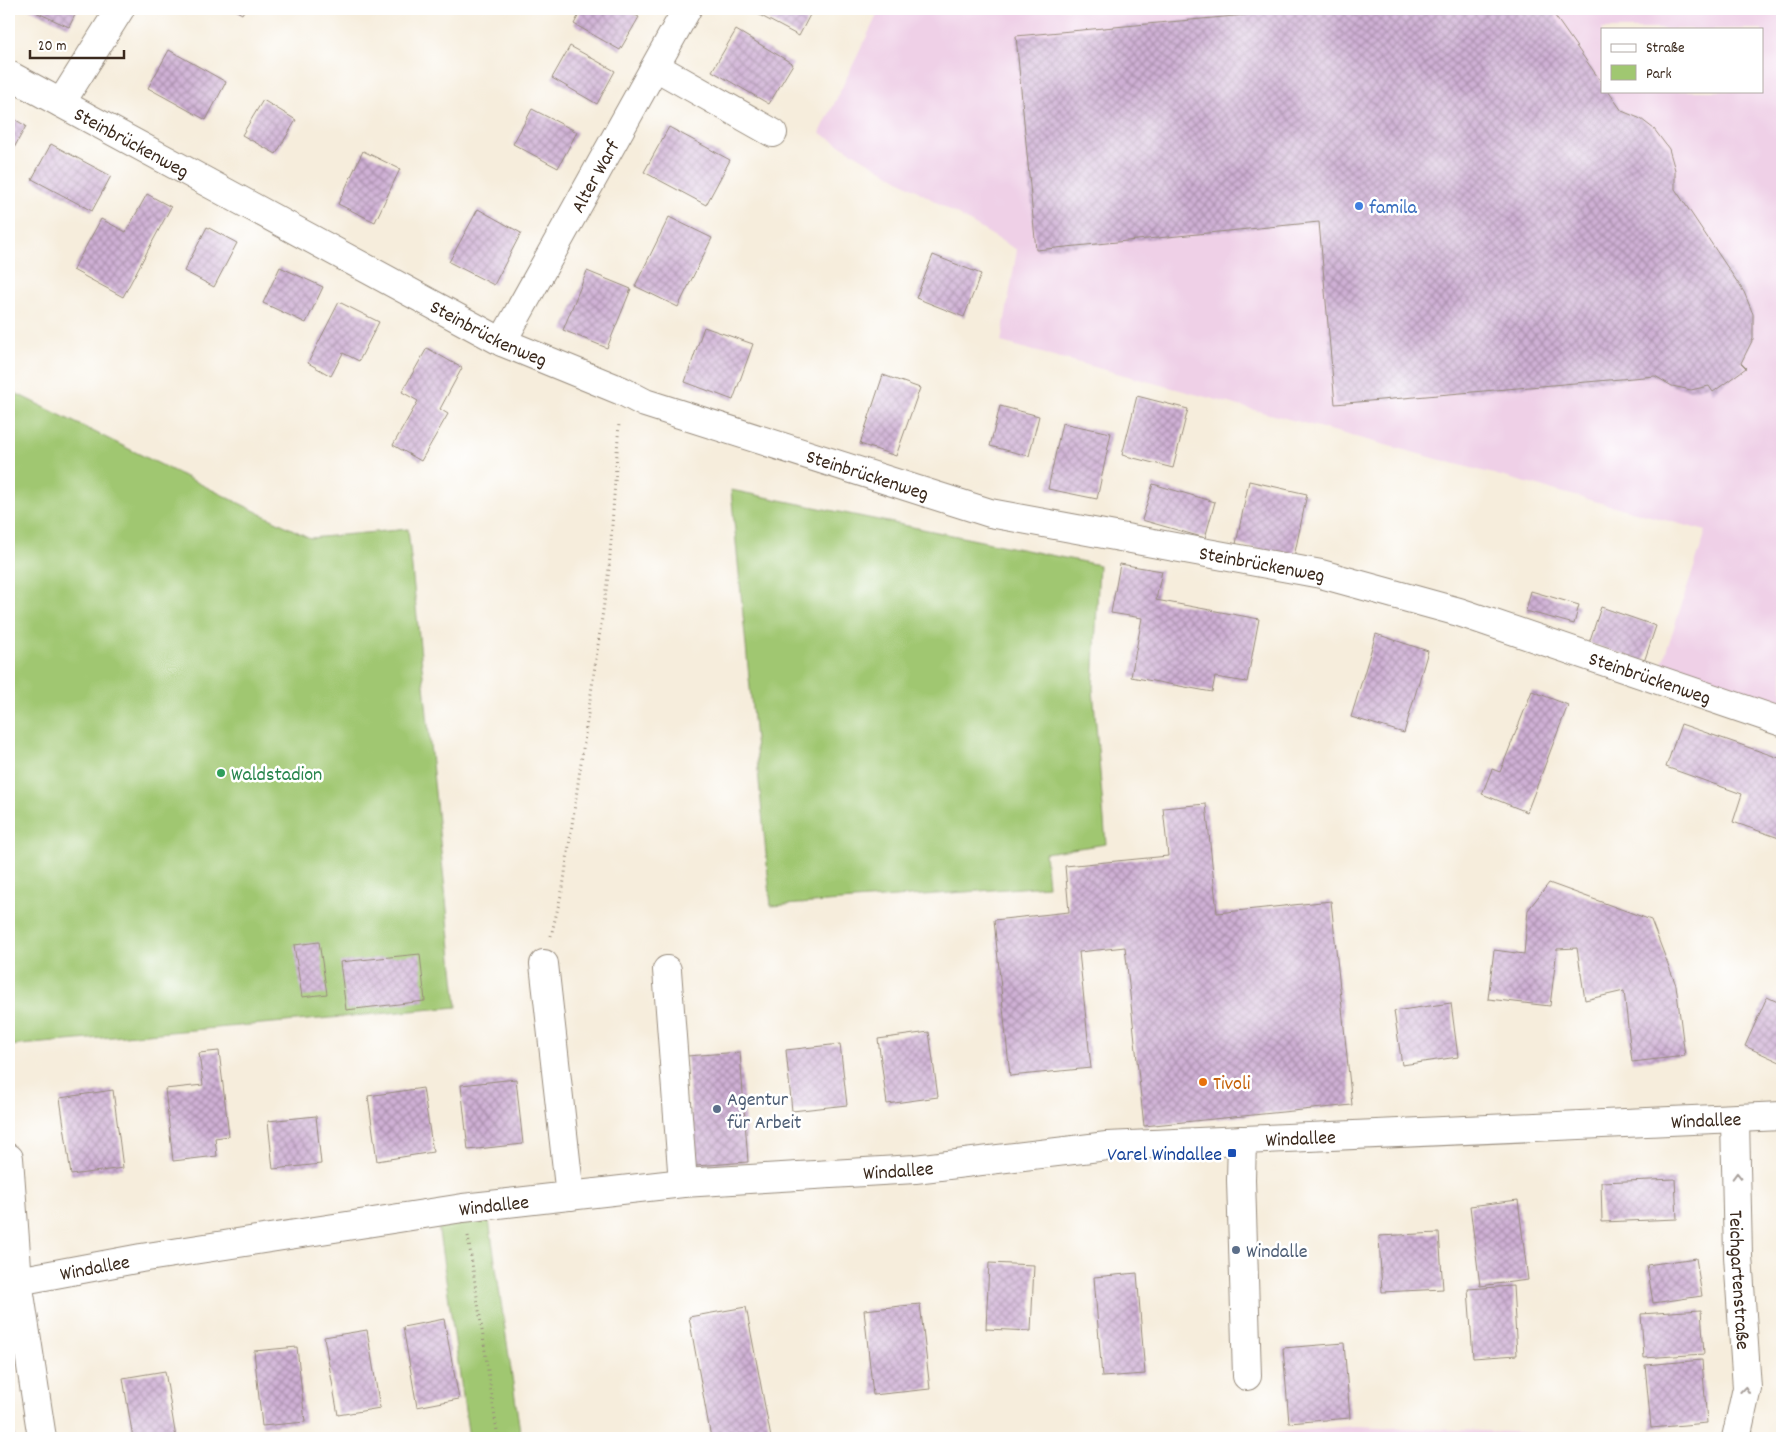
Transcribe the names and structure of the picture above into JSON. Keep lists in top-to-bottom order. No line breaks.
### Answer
{"streets":{"street":["Steinbrückenweg","Alter Warf","Windallee","Teichgartenstraße"]},"crossings":[["Steinbrückenweg","Alter Warf"],["Windallee","Teichgartenstraße"]],"one_way":["Teichgartenstraße"],"places":{"other":["famila","Waldstadion","Tivoli","Agentur für Arbeit","Windalle"],"transit":["Varel Windallee"]},"legend":["Straße","Park"],"scale_bar":"20 m"}
